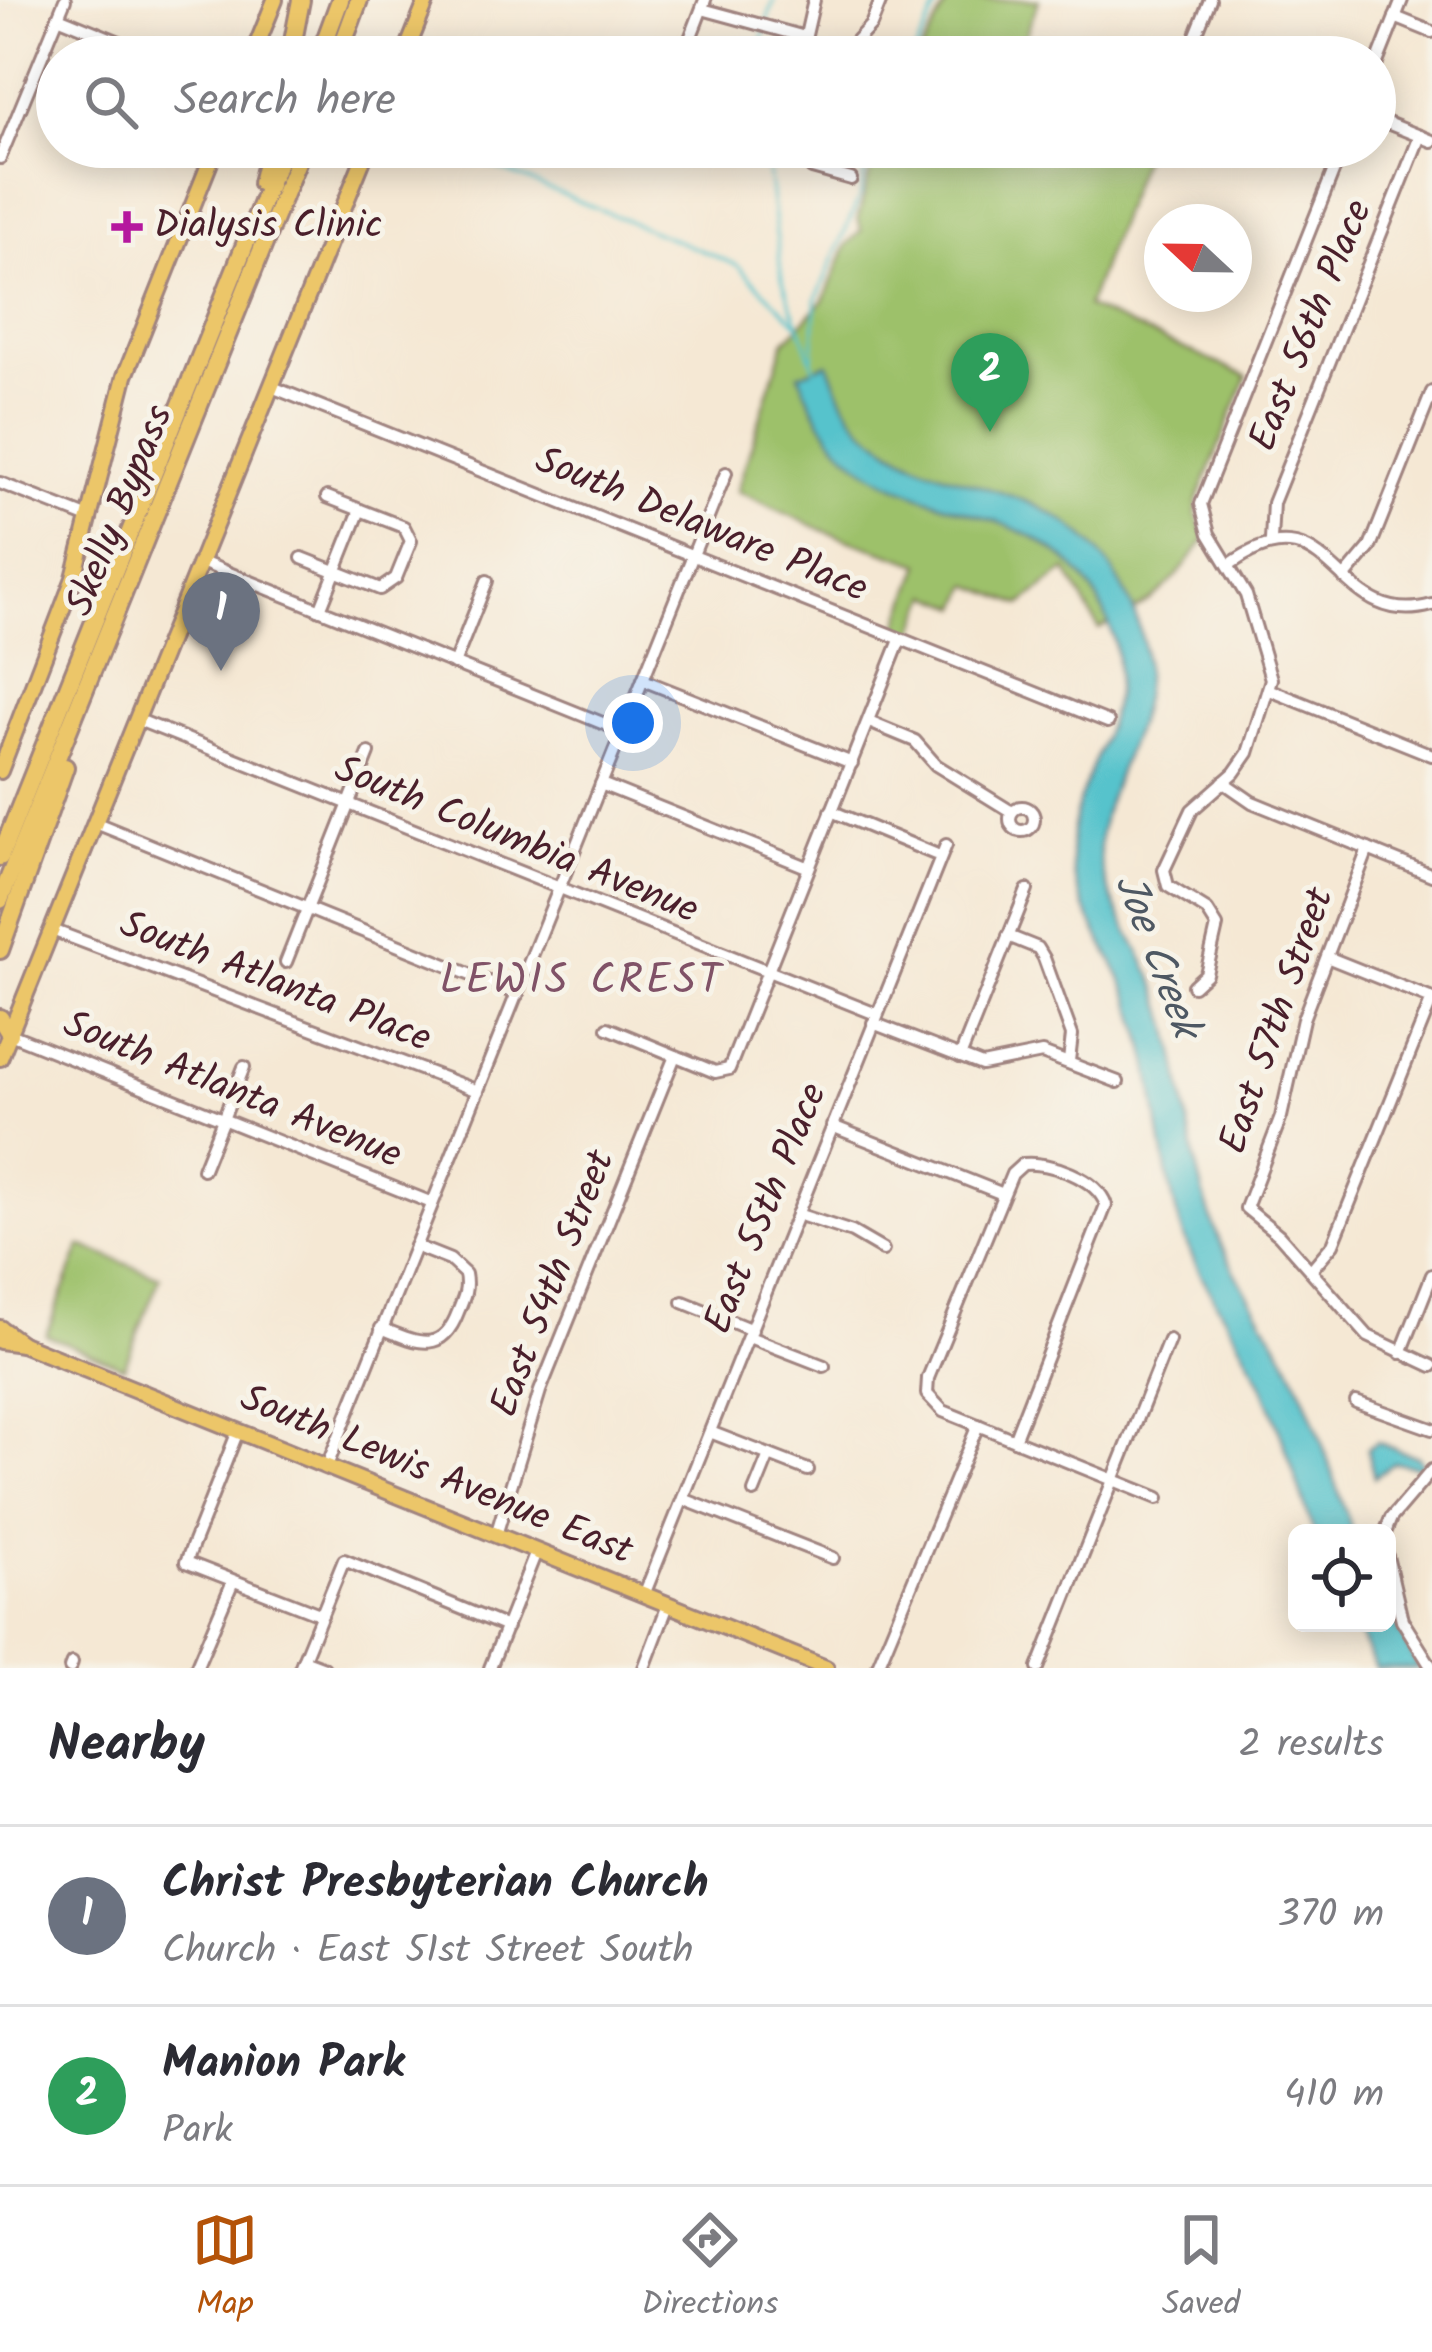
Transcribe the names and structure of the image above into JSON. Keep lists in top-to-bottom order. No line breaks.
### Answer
{"streets":{"highway":["Skelly Bypass"],"main road":["South Lewis Avenue East"],"street":["East 56th Place","South Delaware Place","South Columbia Avenue","South Atlanta Place","East 57th Street","South Atlanta Avenue","East 55th Place","East 54th Street"]},"crossings":[["South Columbia Avenue","East 55th Place"],["East 55th Place","South Lewis Avenue East"],["East 54th Street","South Lewis Avenue East"]],"districts":["LEWIS CREST"],"water":["Joe Creek"],"places":{"health":["Dialysis Clinic"]},"north":"left","page":{"search":"Search here","pins":["2","1"],"heading":["Nearby","2 results"],"list":[{"mark":"1","name":"Christ Presbyterian Church","note":"Church · East 51st Street South","value":"370 m"},{"mark":"2","name":"Manion Park","note":"Park","value":"410 m"}],"nav":["Map","Directions","Saved"]}}
